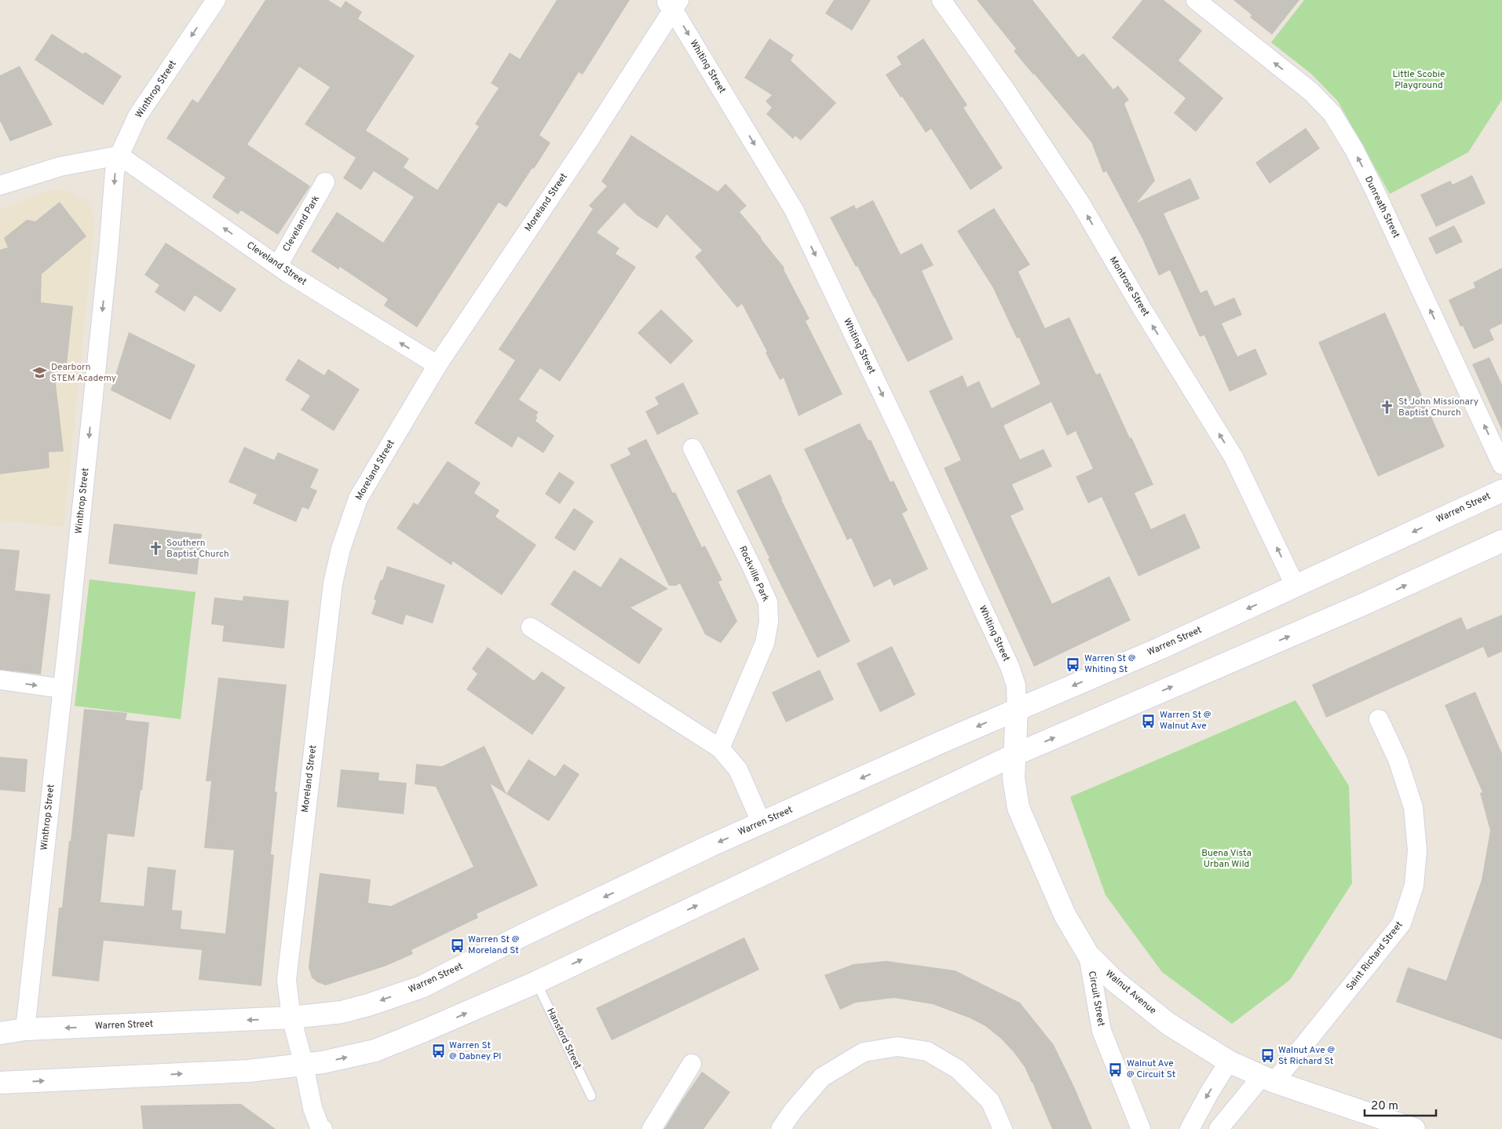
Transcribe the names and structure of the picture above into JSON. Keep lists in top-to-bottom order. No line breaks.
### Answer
{"streets":{"main road":["Warren Street","Walnut Avenue"],"street":["Whiting Street","Winthrop Street","Moreland Street","Dunreath Street","Cleveland Park","Cleveland Street","Montrose Street","Rockville Park","Saint Richard Street","Circuit Street"],"lane":["Hansford Street"]},"crossings":[["Whiting Street","Moreland Street"],["Whiting Street","Warren Street"],["Whiting Street","Walnut Avenue"],["Winthrop Street","Cleveland Street"],["Winthrop Street","Warren Street"],["Moreland Street","Cleveland Street"],["Moreland Street","Warren Street"],["Cleveland Park","Cleveland Street"],["Montrose Street","Warren Street"],["Warren Street","Walnut Avenue"],["Saint Richard Street","Walnut Avenue"],["Walnut Avenue","Circuit Street"]],"one_way":["Whiting Street","Winthrop Street","Dunreath Street","Cleveland Street","Montrose Street"],"parks":["Little Scobie Playground","Buena Vista Urban Wild"],"places":{"school or university":["Dearborn STEM Academy"],"church":["St John Missionary Baptist Church","Southern Baptist Church"],"bus stop":["Warren St @ Whiting St","Warren St @ Walnut Ave","Warren St @ Moreland St","Warren St @ Dabney Pl","Walnut Ave @ St Richard St","Walnut Ave @ Circuit St"]},"scale_bar":"20 m"}
